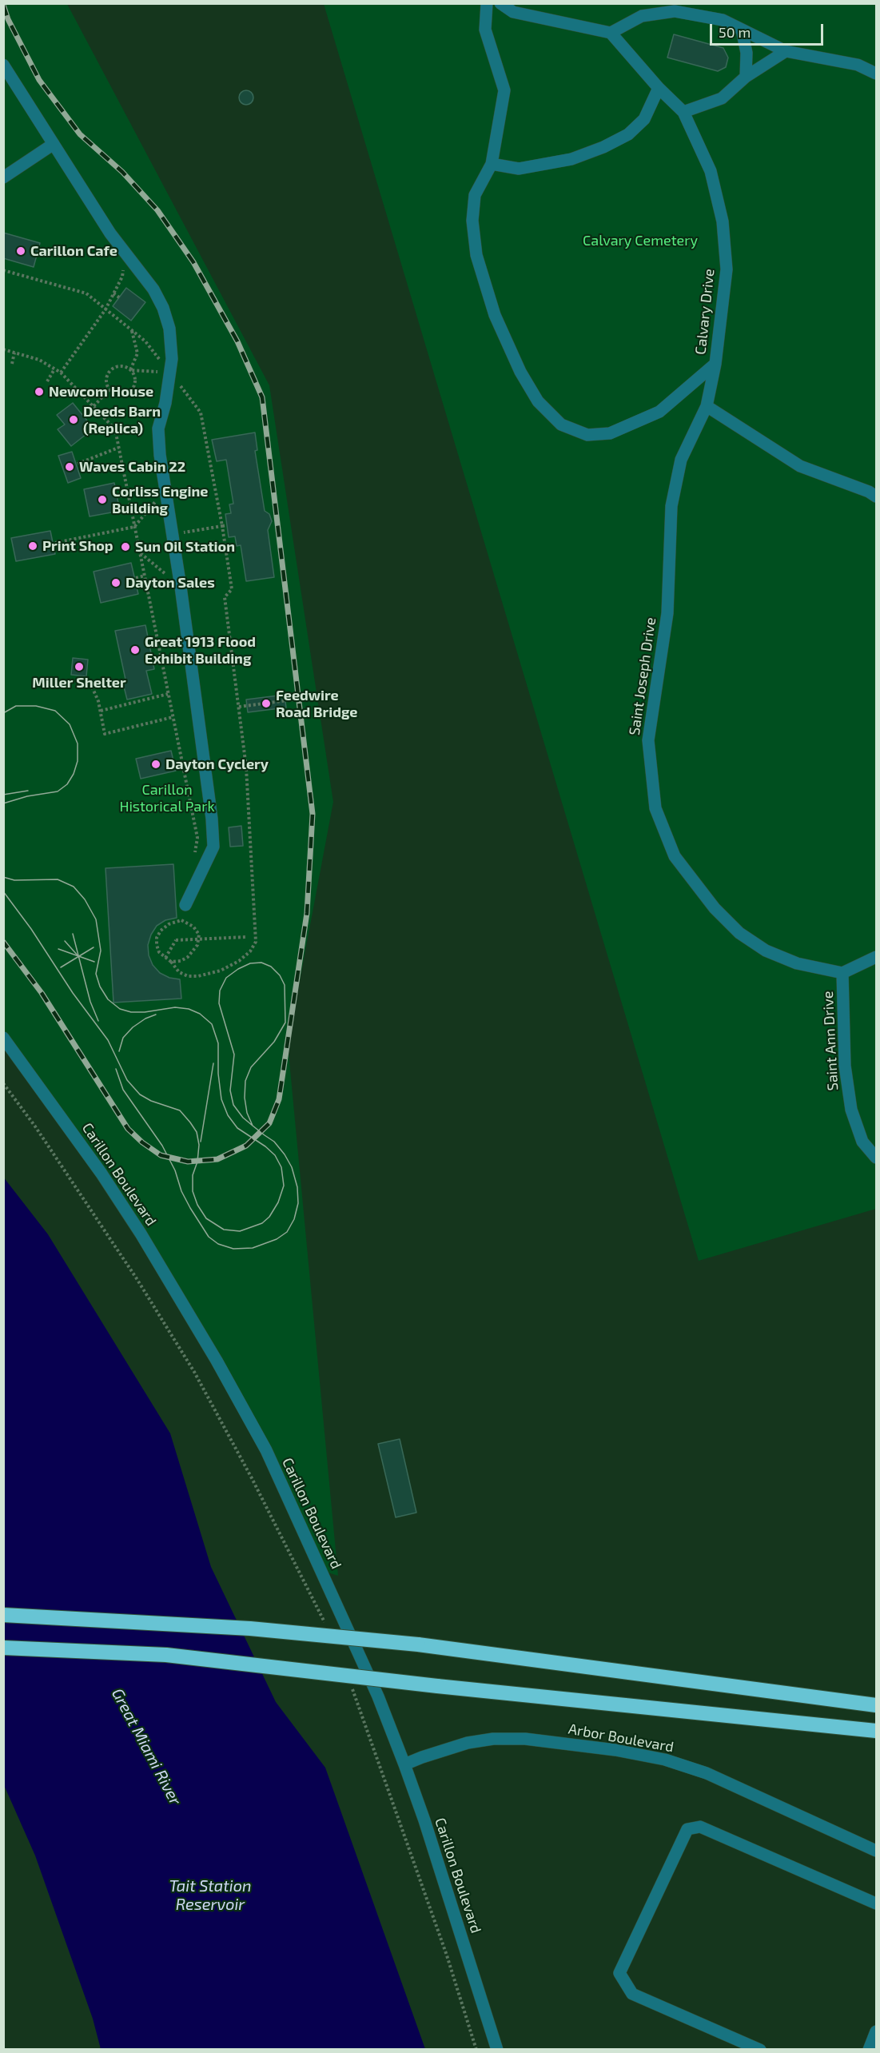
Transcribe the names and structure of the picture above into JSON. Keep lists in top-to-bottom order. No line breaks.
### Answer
{"streets":{"street":["Calvary Drive","Saint Joseph Drive","Saint Ann Drive","Carillon Boulevard","Arbor Boulevard"]},"crossings":[["Calvary Drive","Saint Joseph Drive"],["Saint Joseph Drive","Saint Ann Drive"],["Carillon Boulevard","Arbor Boulevard"]],"water":["Great Miami River","Tait Station Reservoir"],"parks":["Calvary Cemetery","Carillon Historical Park"],"places":["Carillon Cafe","Newcom House","Deeds Barn (Replica)","Waves Cabin 22","Corliss Engine Building","Print Shop","Sun Oil Station","Dayton Sales","Great 1913 Flood Exhibit Building","Miller Shelter","Feedwire Road Bridge","Dayton Cyclery"],"scale_bar":"50 m"}
